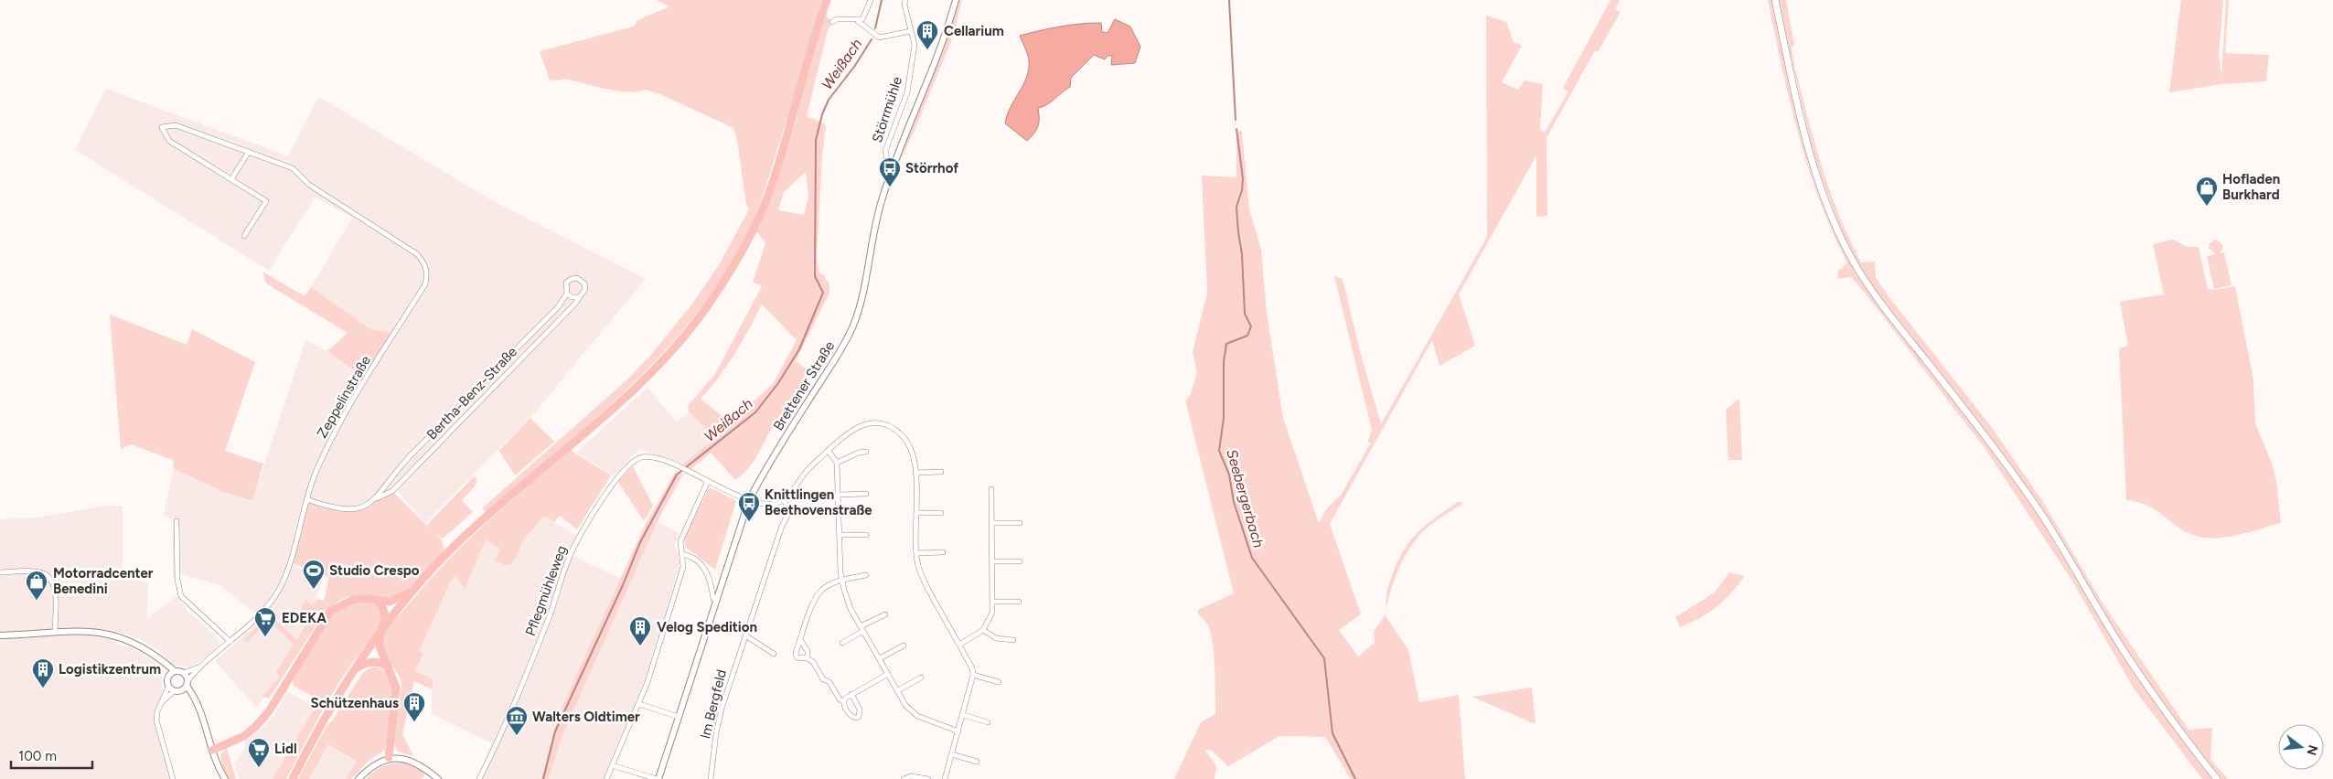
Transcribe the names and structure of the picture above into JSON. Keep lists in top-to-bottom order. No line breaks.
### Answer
{"streets":{"street":["Störrmühle","Brettener Straße","Bertha-Benz-Straße","Zeppelinstraße","Pflegmühleweg","Im Bergfeld"]},"crossings":[["Störrmühle","Brettener Straße"],["Brettener Straße","Pflegmühleweg"],["Bertha-Benz-Straße","Zeppelinstraße"],["Pflegmühleweg","Im Bergfeld"]],"water":["Weißach","Seebergerbach"],"places":{"building":["Cellarium","Velog Spedition","Logistikzentrum","Schützenhaus"],"bus stop":["Störrhof","Knittlingen Beethovenstraße"],"shop":["Hofladen Burkhard","Motorradcenter Benedini"],"sports":["Studio Crespo"],"supermarket":["EDEKA","Lidl"],"museum":["Walters Oldtimer"]},"scale_bar":"100 m","north":"right"}
